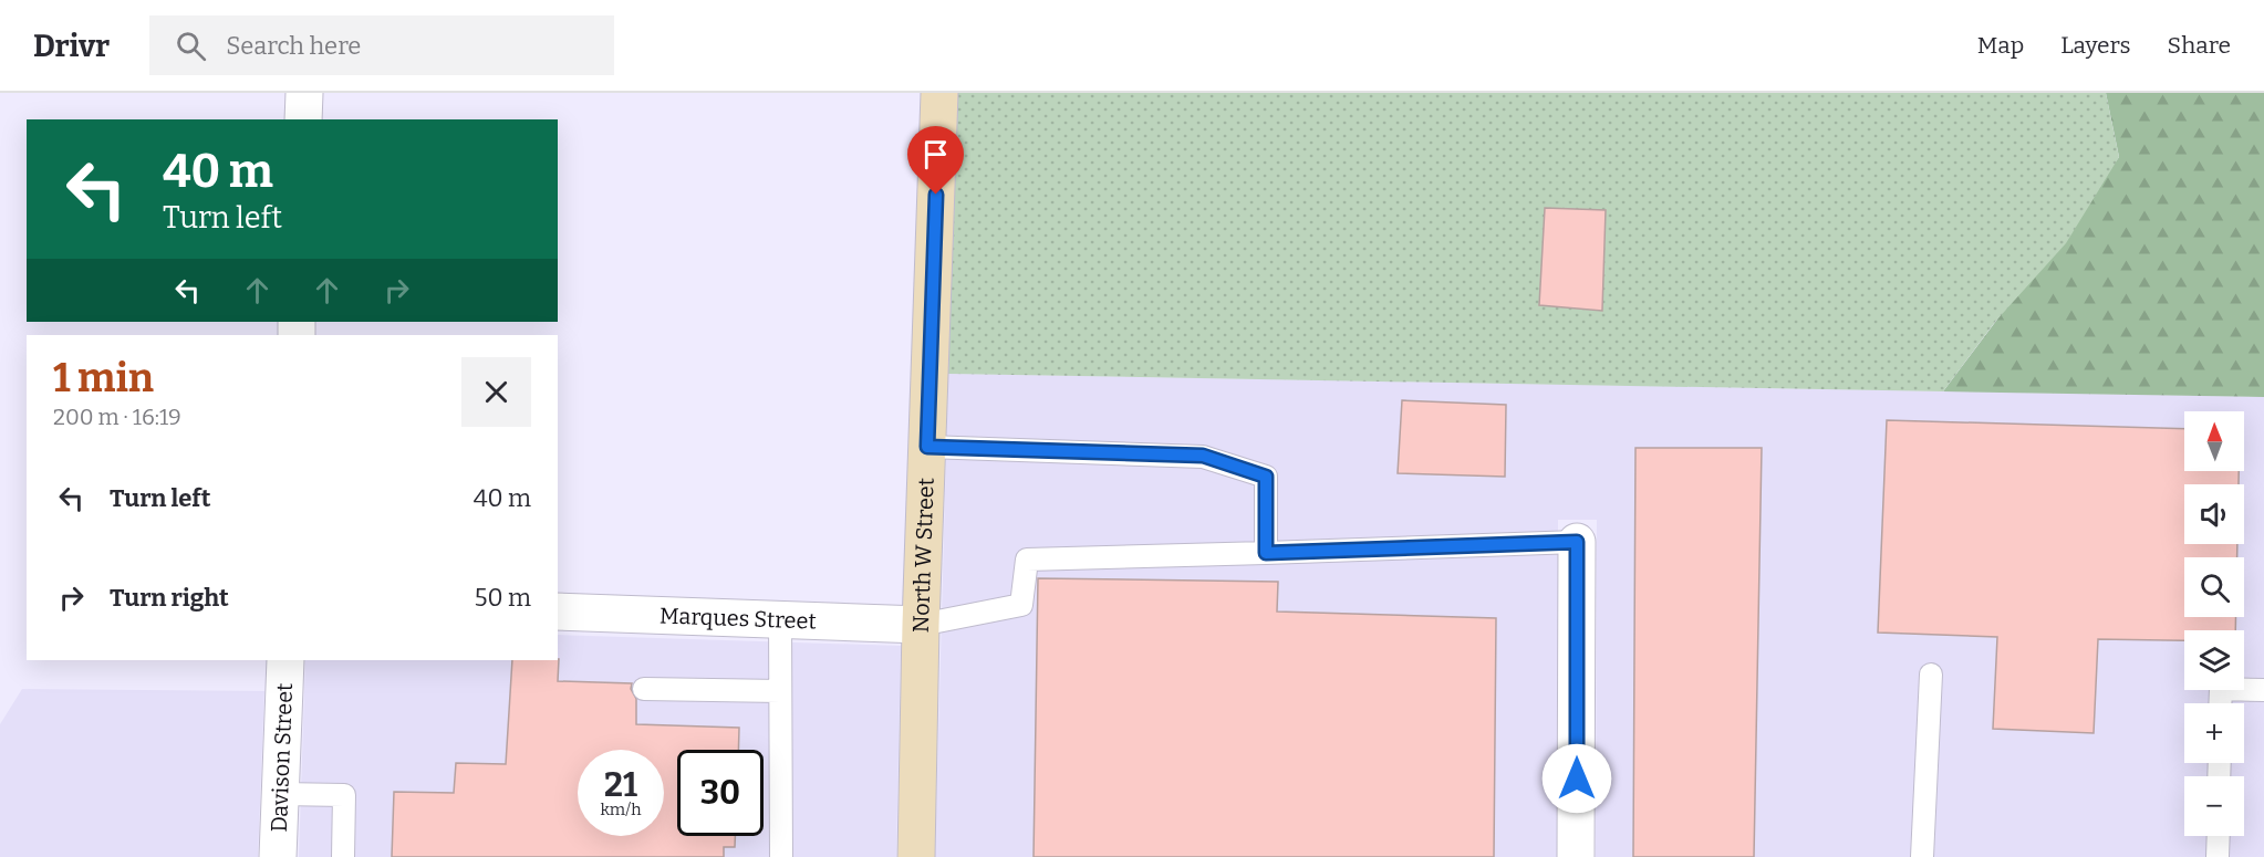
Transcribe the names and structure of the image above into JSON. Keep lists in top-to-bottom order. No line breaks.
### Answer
{"streets":{"main road":["North W Street"],"street":["Marques Street","Davison Street"]},"crossings":[["North W Street","Marques Street"]],"north":"top","page":{"header":"Drivr","search":"Search here","nav":["Map","Layers","Share"],"turn":["40 m","Turn left"],"heading":["1 min","200 m · 16:19"],"map_buttons":["+","−"],"list":[{"name":"Turn left","value":"40 m"},{"name":"Turn right","value":"50 m"}],"speed":"21 km/h","limit":"30"}}
